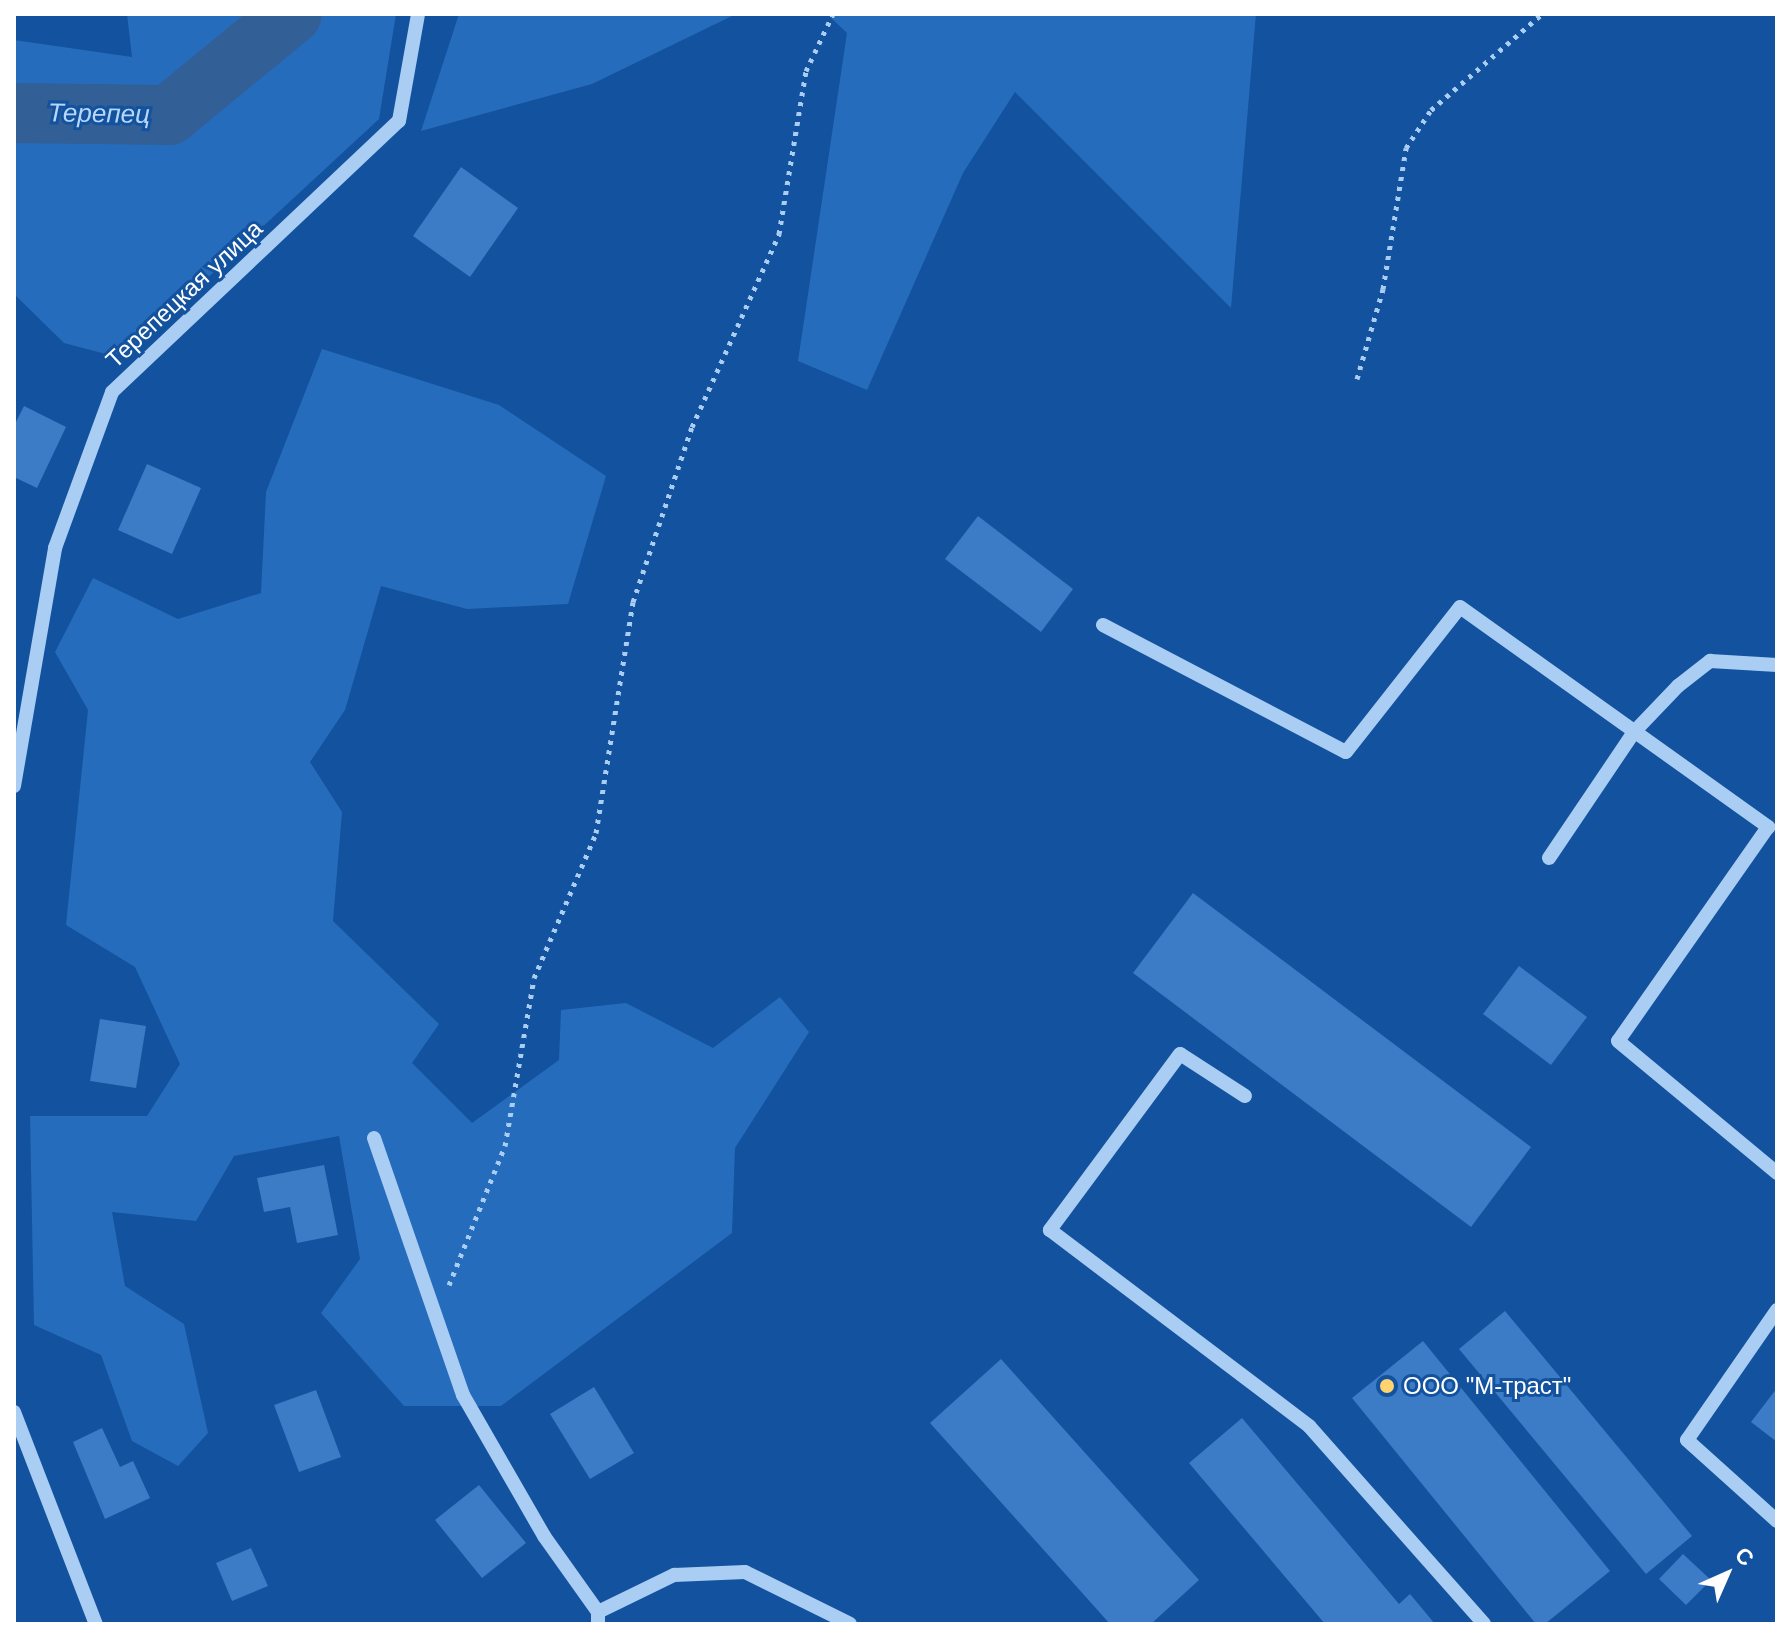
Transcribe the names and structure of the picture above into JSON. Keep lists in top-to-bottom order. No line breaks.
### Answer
{"streets":{"street":["Терепецкая улица"]},"water":["Терепец"],"places":["ООО \"М-траст\""],"north":"top right"}
